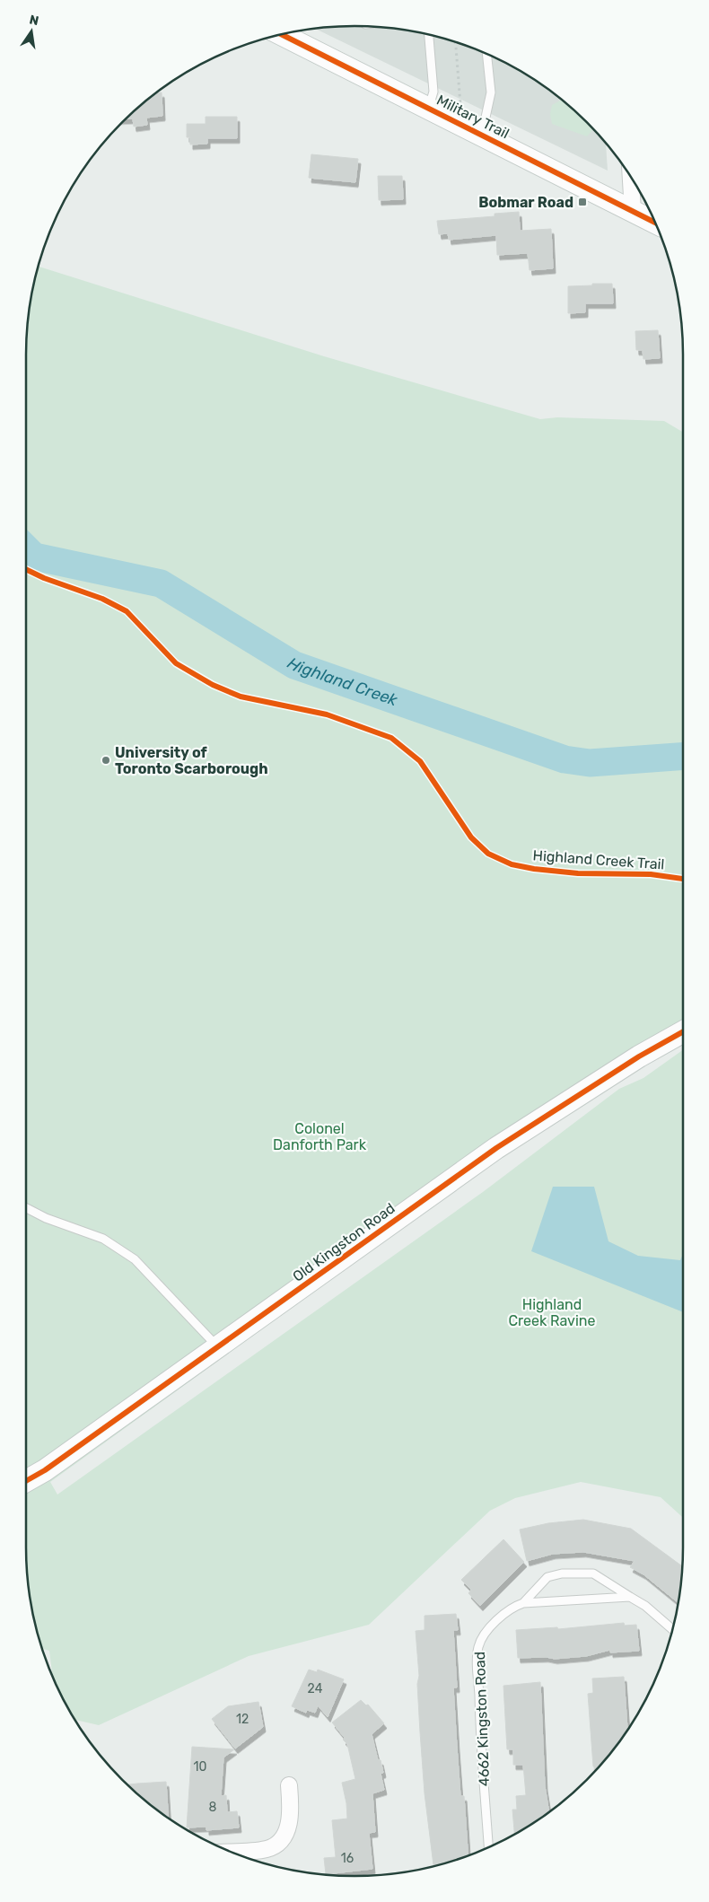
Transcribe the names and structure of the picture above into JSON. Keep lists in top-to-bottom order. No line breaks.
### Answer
{"streets":{"street":["Military Trail","Old Kingston Road"],"lane":["4662 Kingston Road"],"cycle path":["Highland Creek Trail"]},"water":["Highland Creek"],"parks":["Colonel Danforth Park","Highland Creek Ravine"],"places":{"transit":["Bobmar Road"],"other":["University of Toronto Scarborough"]},"house_numbers":["24","12","10","8","16"],"north":"top"}
